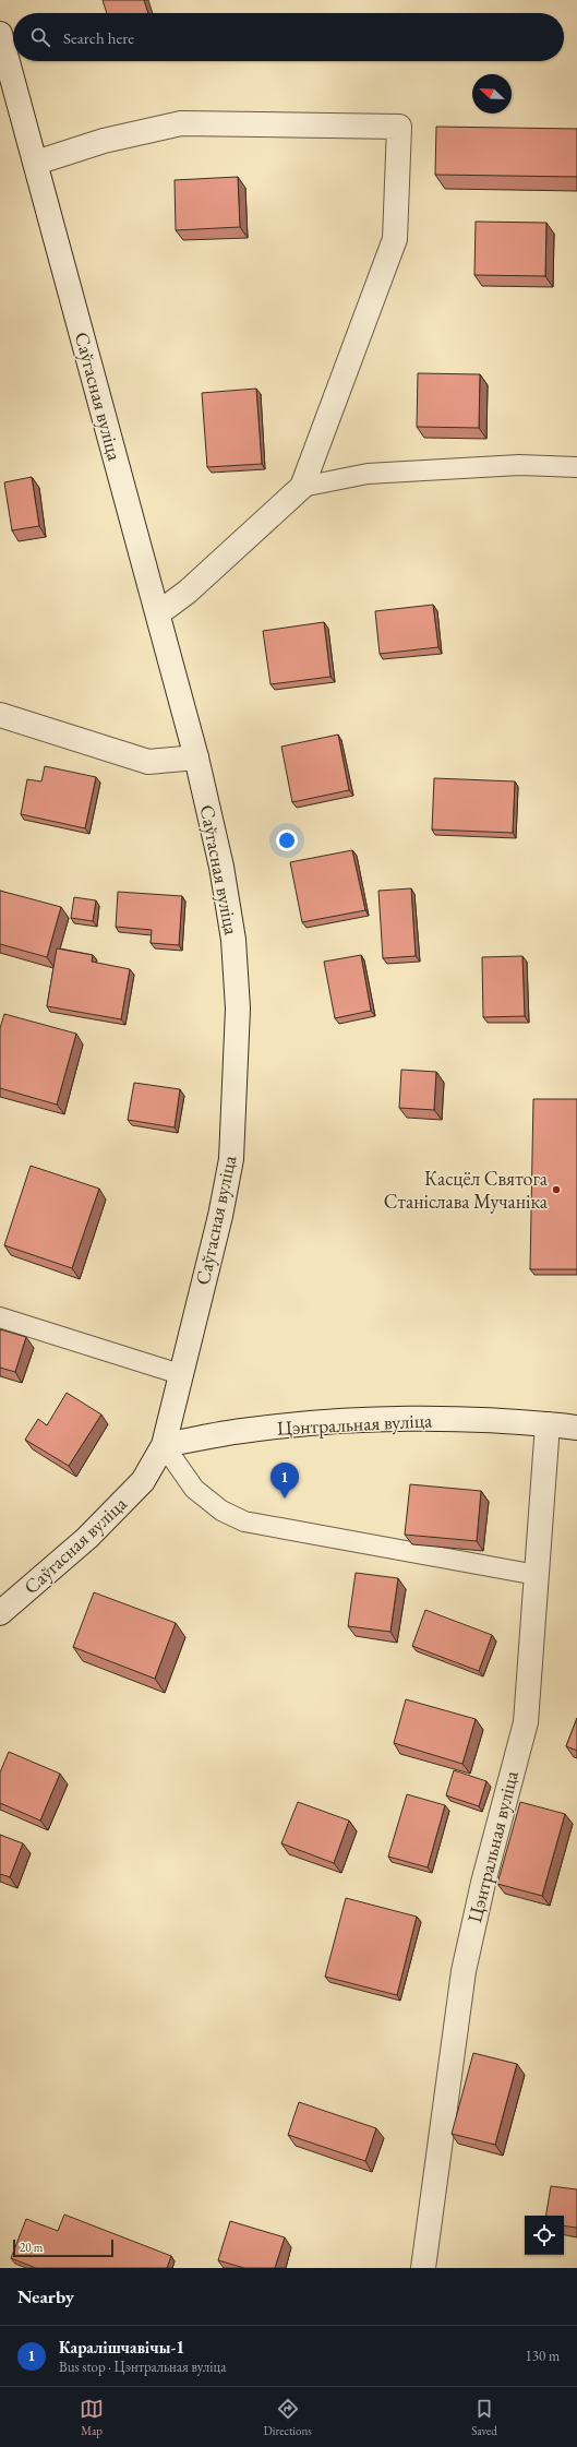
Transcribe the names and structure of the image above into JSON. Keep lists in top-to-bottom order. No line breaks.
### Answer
{"streets":{"street":["Саўгасная вуліца","Цэнтральная вуліца"]},"crossings":[["Саўгасная вуліца","Цэнтральная вуліца"]],"places":["Касцёл Святога Станіслава Мучаніка"],"scale_bar":"20 m","north":"top left","page":{"search":"Search here","pins":"1","scale":"20 m","heading":"Nearby","list":[{"mark":"1","name":"Каралішчавічы-1","note":"Bus stop · Цэнтральная вуліца","value":"130 m"}],"nav":["Map","Directions","Saved"]}}
